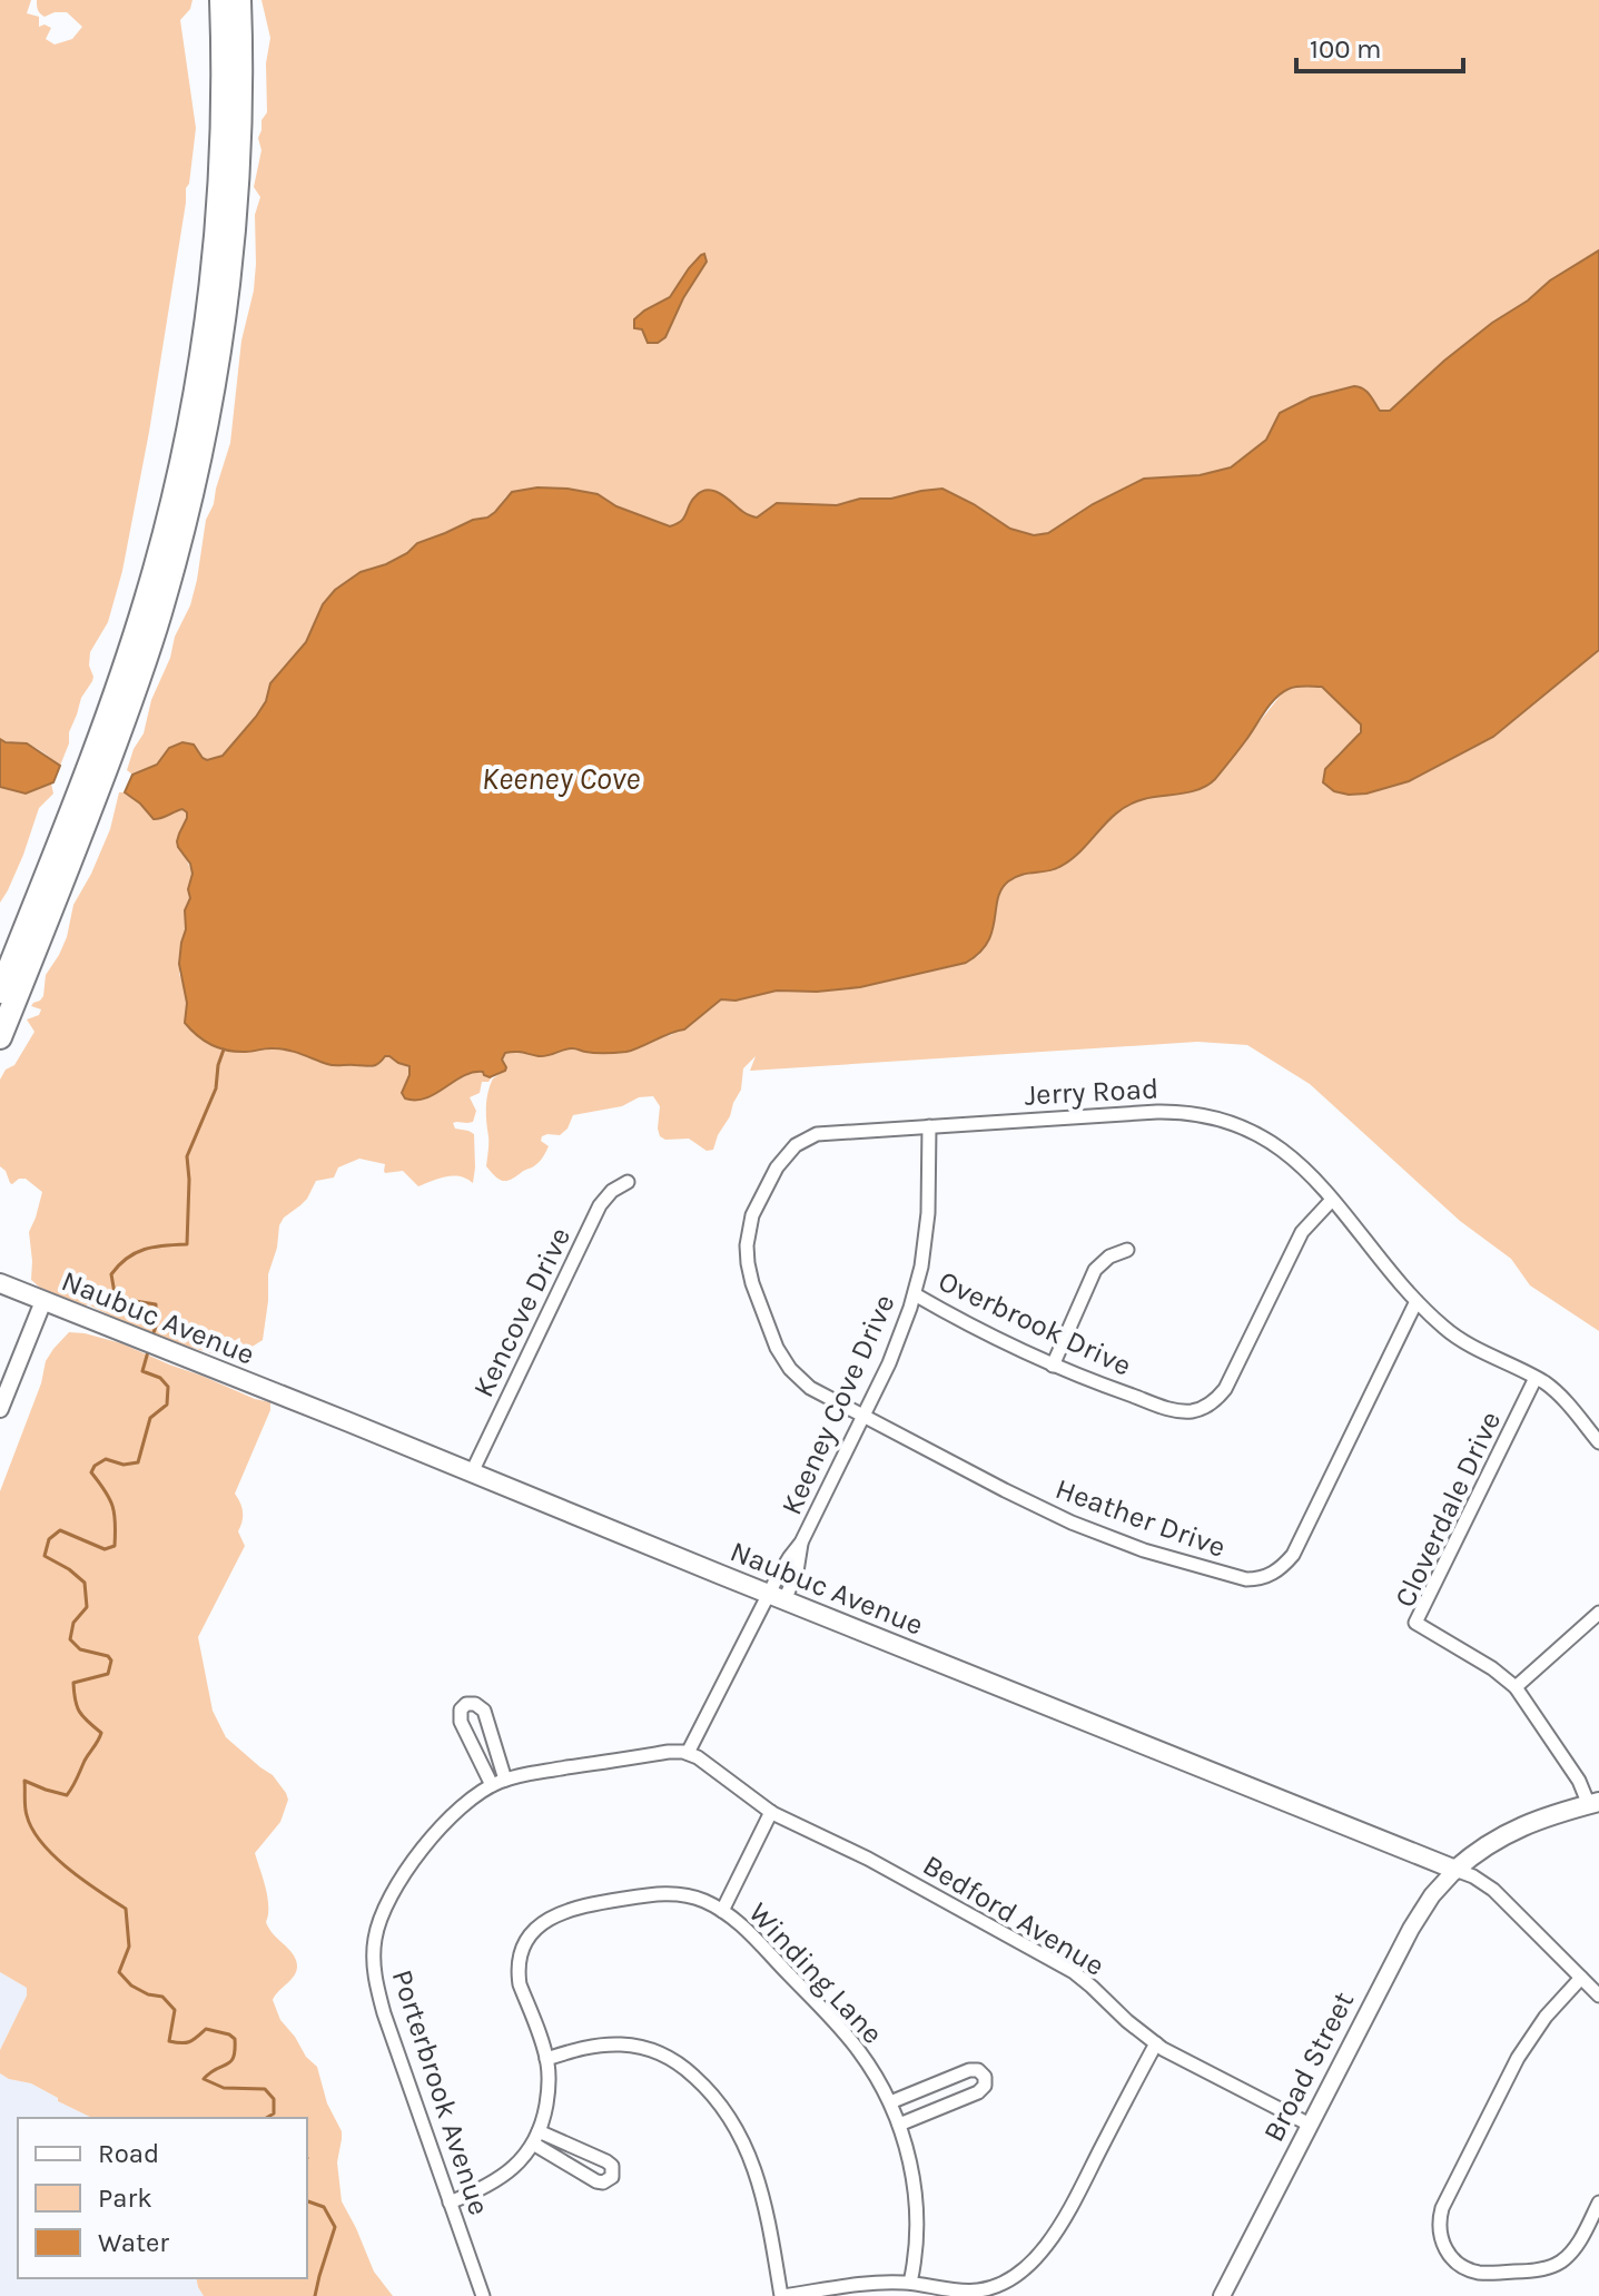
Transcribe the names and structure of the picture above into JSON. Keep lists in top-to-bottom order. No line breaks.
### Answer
{"streets":{"main road":["Naubuc Avenue"],"street":["Jerry Road","Kencove Drive","Overbrook Drive","Keeney Cove Drive","Cloverdale Drive","Heather Drive","Bedford Avenue","Winding Lane","Broad Street","Porterbrook Avenue"]},"crossings":[["Jerry Road","Overbrook Drive"],["Jerry Road","Keeney Cove Drive"],["Jerry Road","Cloverdale Drive"],["Jerry Road","Heather Drive"],["Kencove Drive","Naubuc Avenue"],["Naubuc Avenue","Keeney Cove Drive"],["Naubuc Avenue","Broad Street"],["Overbrook Drive","Keeney Cove Drive"],["Keeney Cove Drive","Heather Drive"],["Keeney Cove Drive","Bedford Avenue"],["Keeney Cove Drive","Porterbrook Avenue"],["Bedford Avenue","Broad Street"],["Bedford Avenue","Porterbrook Avenue"]],"water":["Keeney Cove"],"legend":["Road","Park","Water"],"scale_bar":"100 m"}
